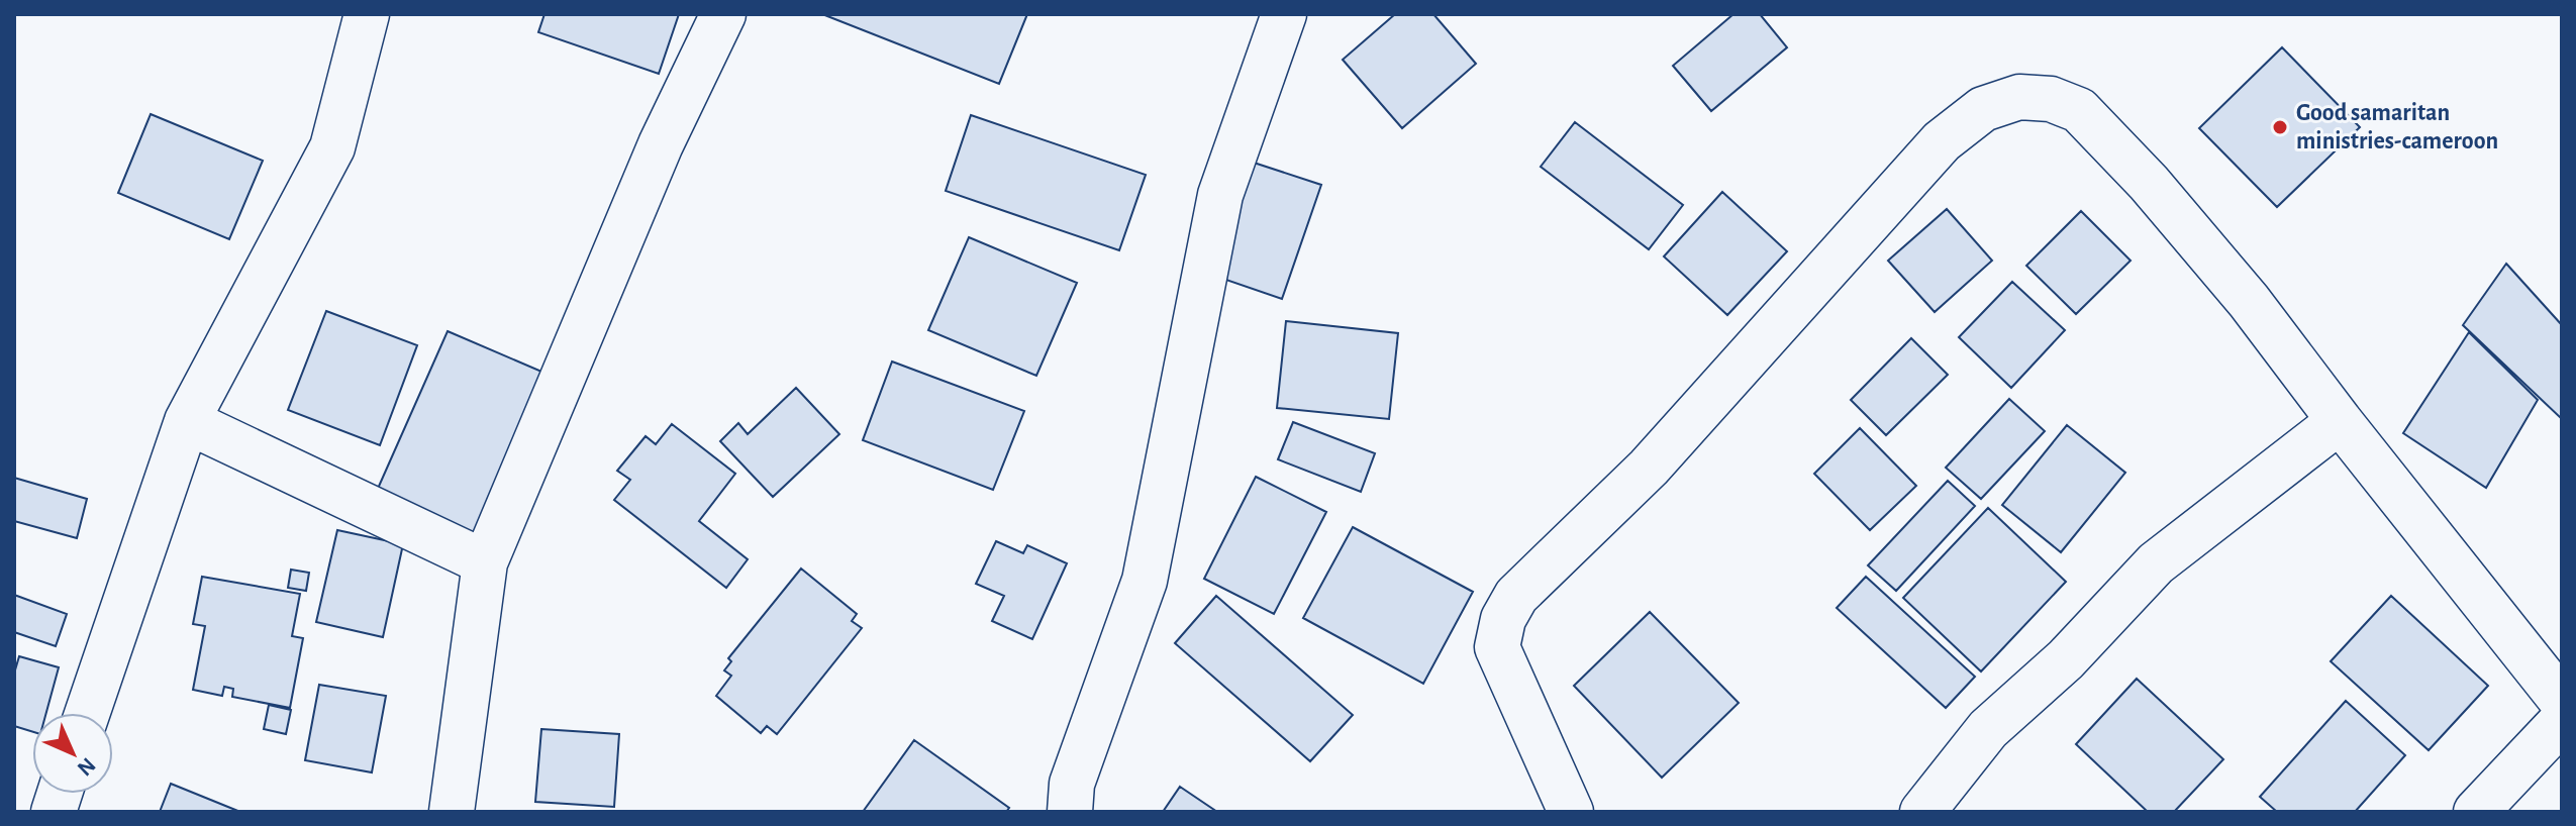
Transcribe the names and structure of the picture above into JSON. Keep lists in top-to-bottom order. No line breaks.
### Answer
{"places":["Good samaritan ministries-cameroon"],"north":"bottom right"}
